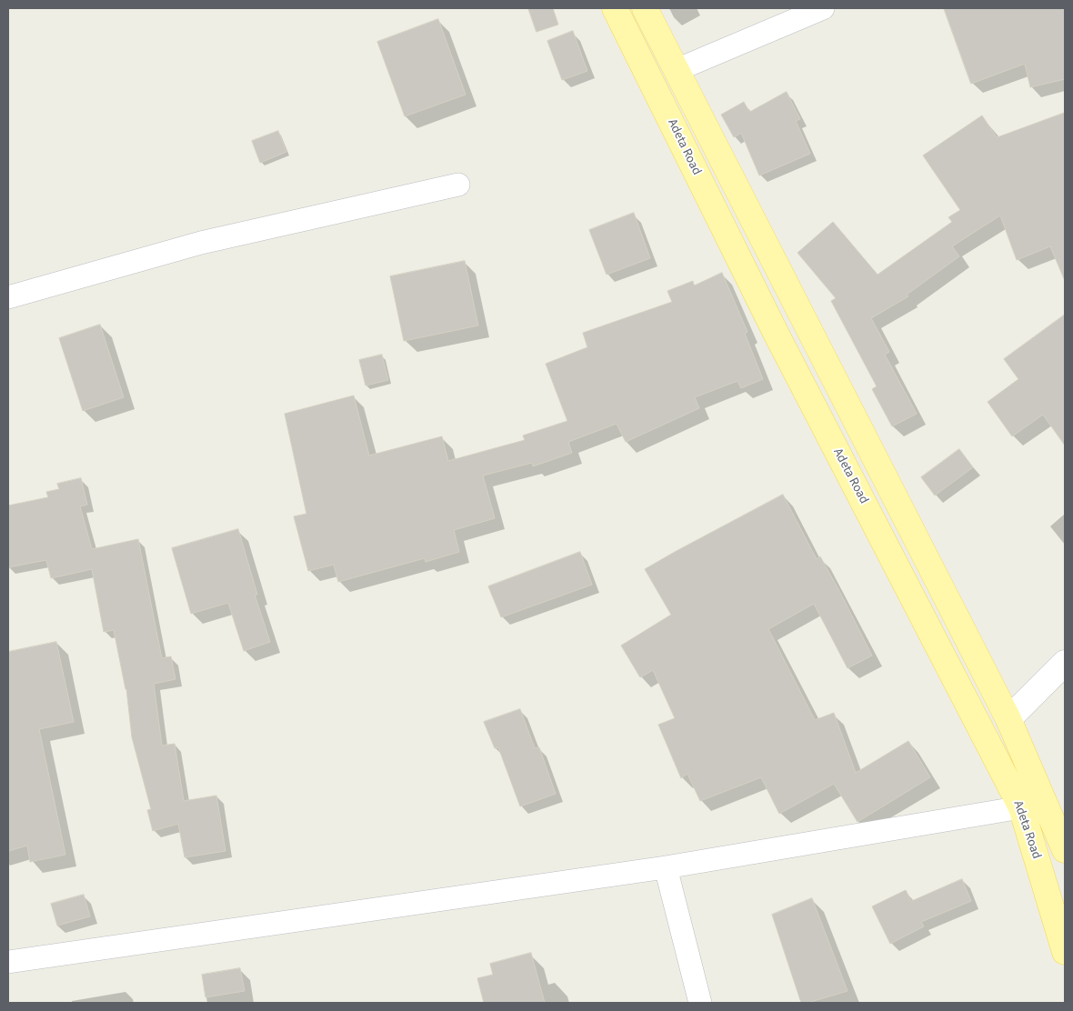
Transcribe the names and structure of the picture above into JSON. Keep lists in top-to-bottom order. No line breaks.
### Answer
{"streets":{"main road":["Adeta Road"]}}
